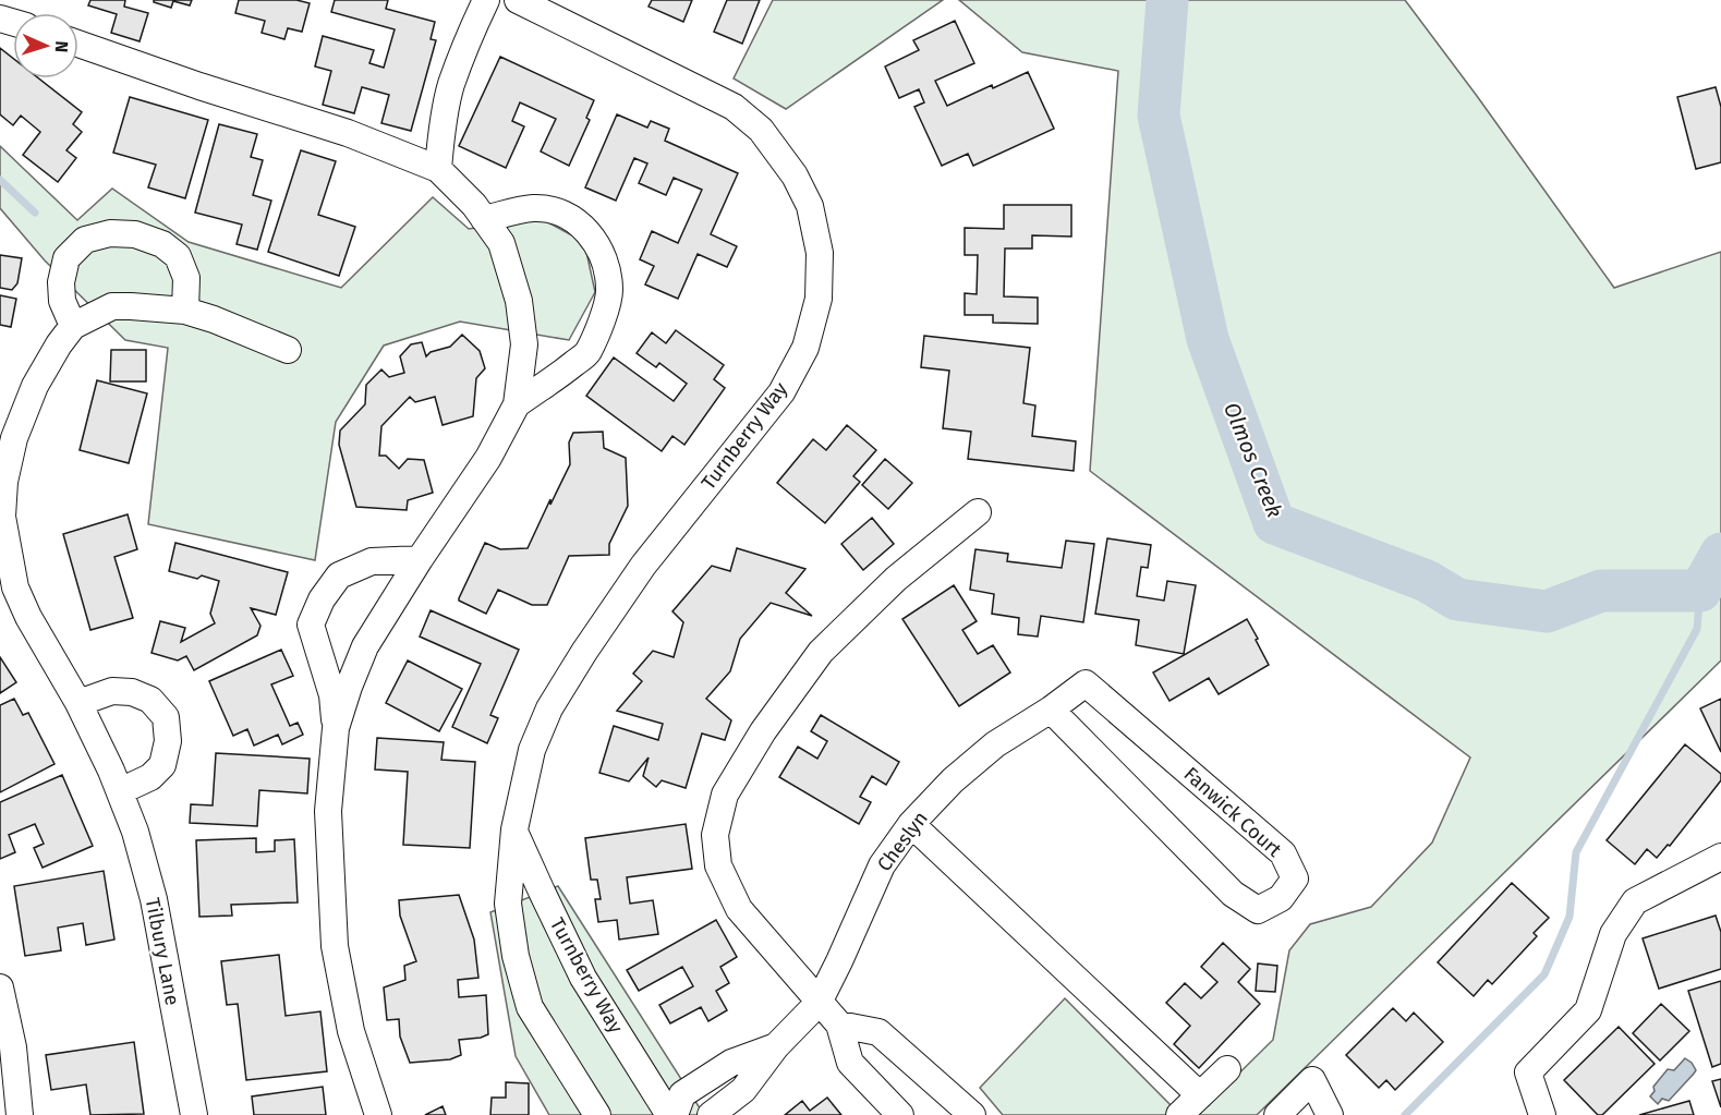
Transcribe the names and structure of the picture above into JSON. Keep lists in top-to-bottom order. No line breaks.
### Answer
{"streets":{"street":["Turnberry Way","Fanwick Court","Cheslyn","Tilbury Lane"]},"crossings":[["Fanwick Court","Cheslyn"]],"water":["Olmos Creek"],"north":"right"}
